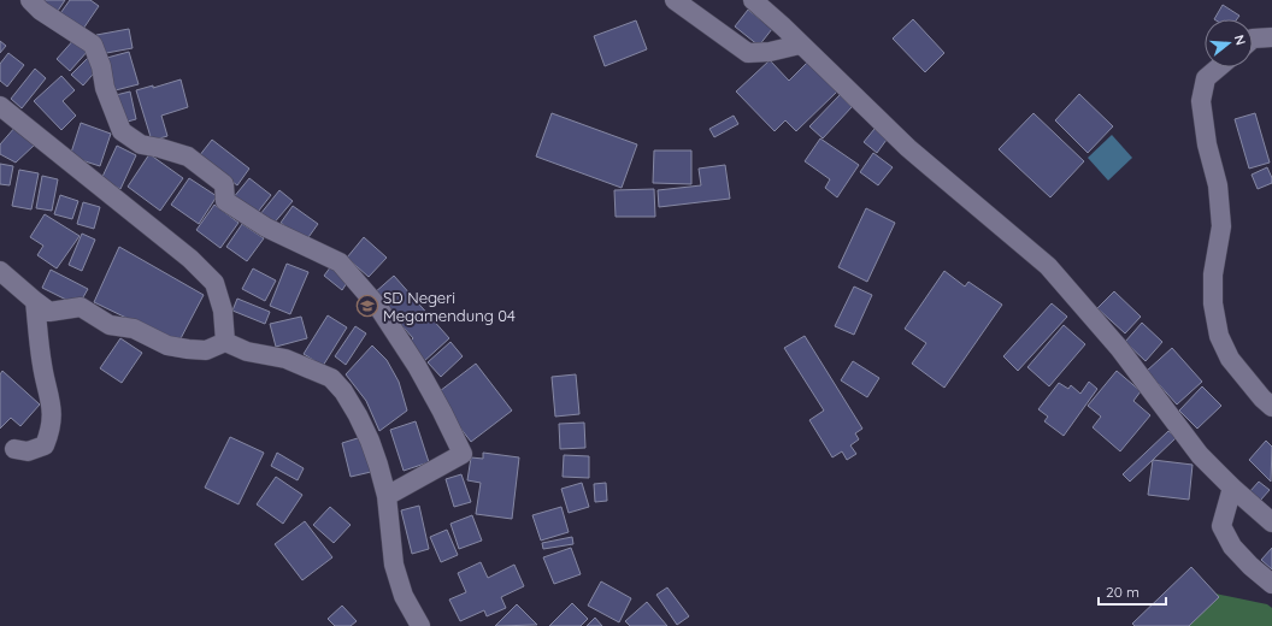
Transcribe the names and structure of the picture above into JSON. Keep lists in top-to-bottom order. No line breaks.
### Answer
{"places":{"school or university":["SD Negeri Megamendung 04"]},"scale_bar":"20 m","north":"right"}
